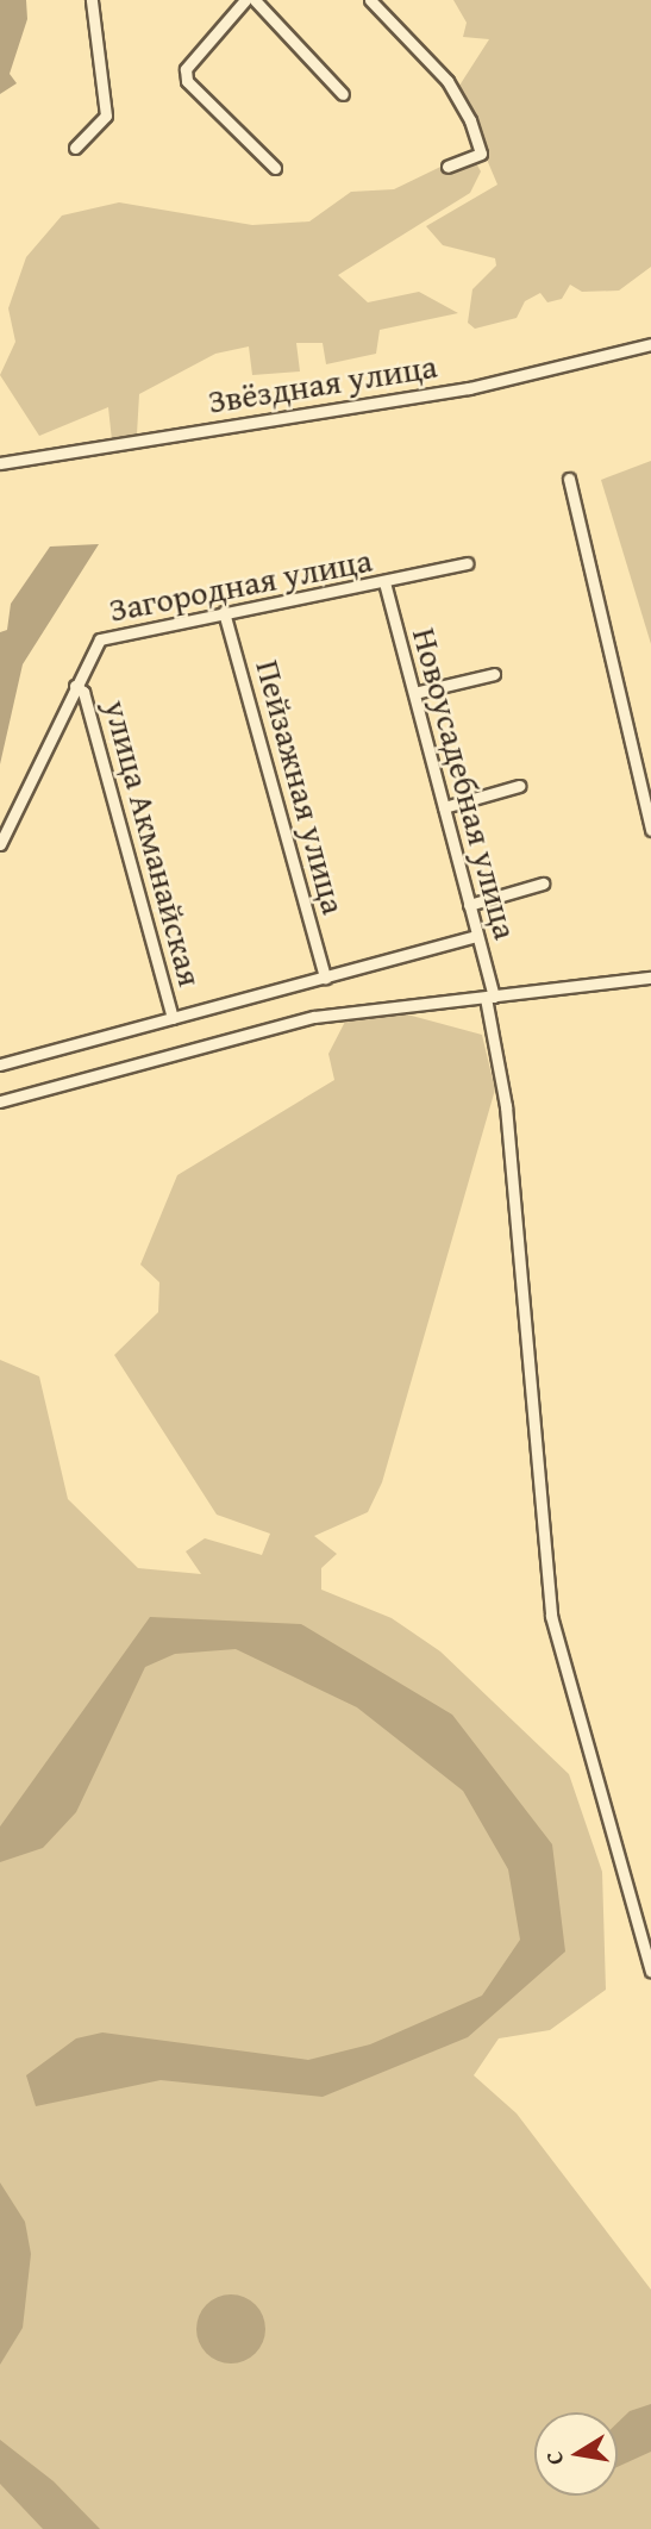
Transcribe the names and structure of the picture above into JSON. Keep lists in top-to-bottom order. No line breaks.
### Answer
{"streets":{"street":["Звёздная улица","Загородная улица","Новоусадебная улица","Пейзажная улица","улица Акманайская"]},"crossings":[["Загородная улица","Новоусадебная улица"],["Загородная улица","Пейзажная улица"],["Загородная улица","улица Акманайская"]],"north":"left"}
